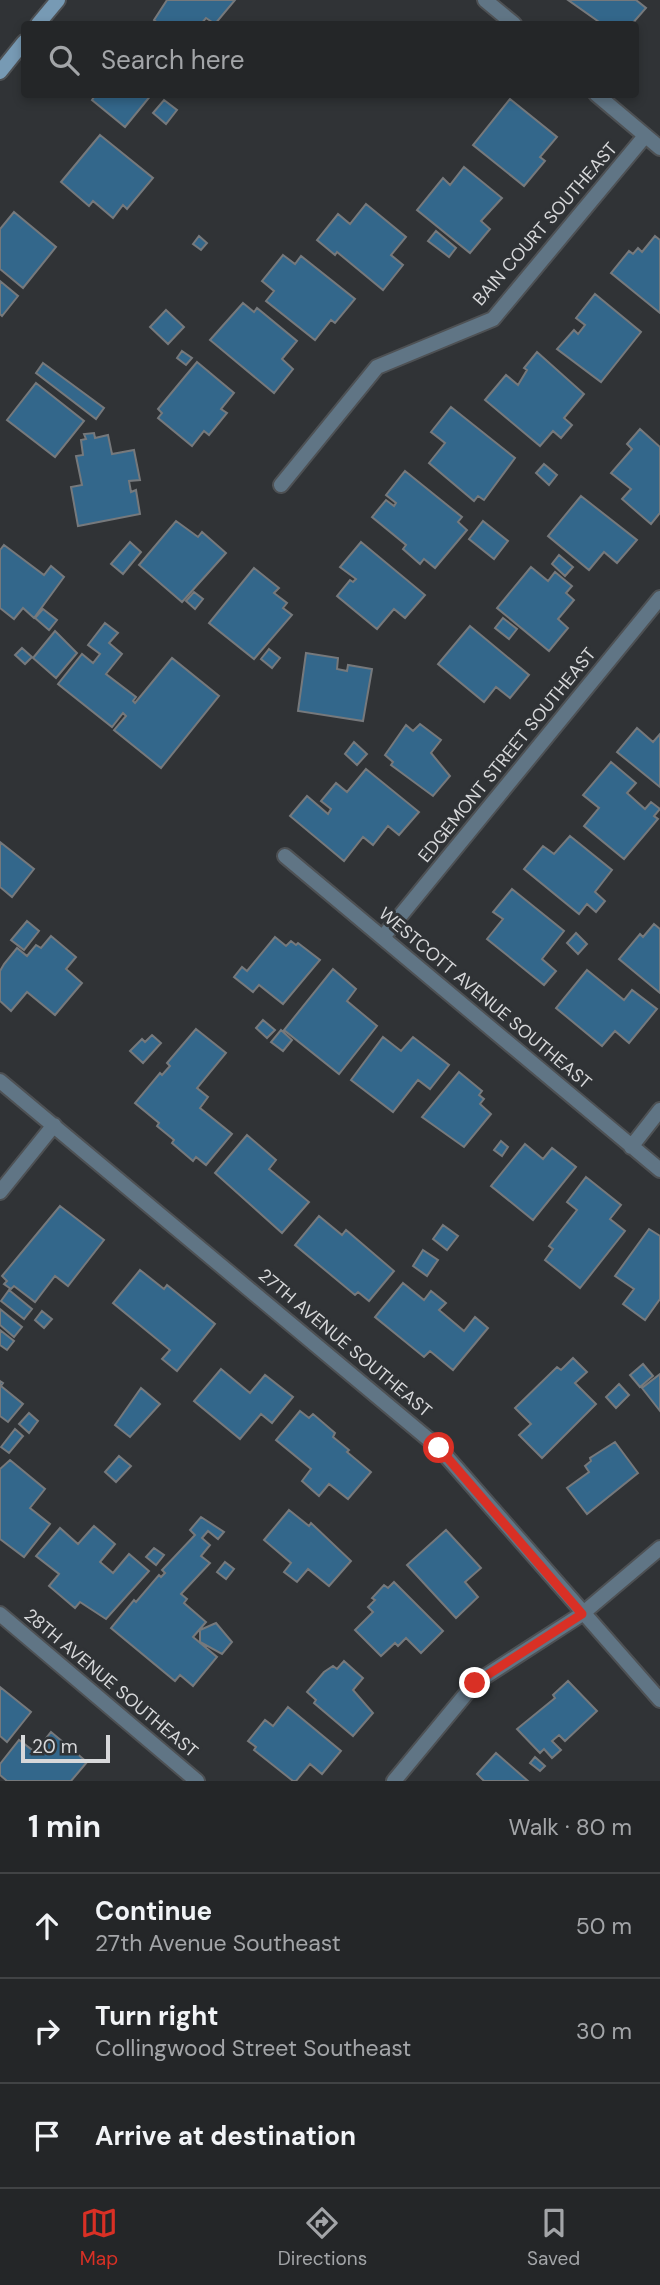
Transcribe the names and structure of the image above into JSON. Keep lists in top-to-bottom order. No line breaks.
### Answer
{"streets":{"street":["BAIN COURT SOUTHEAST","EDGEMONT STREET SOUTHEAST","WESTCOTT AVENUE SOUTHEAST","27TH AVENUE SOUTHEAST","28TH AVENUE SOUTHEAST"]},"crossings":[["EDGEMONT STREET SOUTHEAST","WESTCOTT AVENUE SOUTHEAST"]],"scale_bar":"20 m","page":{"search":"Search here","scale":"20 m","heading":["1 min","Walk · 80 m"],"list":[["Continue","27th Avenue Southeast","50 m"],["Turn right","Collingwood Street Southeast","30 m"],"Arrive at destination"],"nav":["Map","Directions","Saved"]}}
